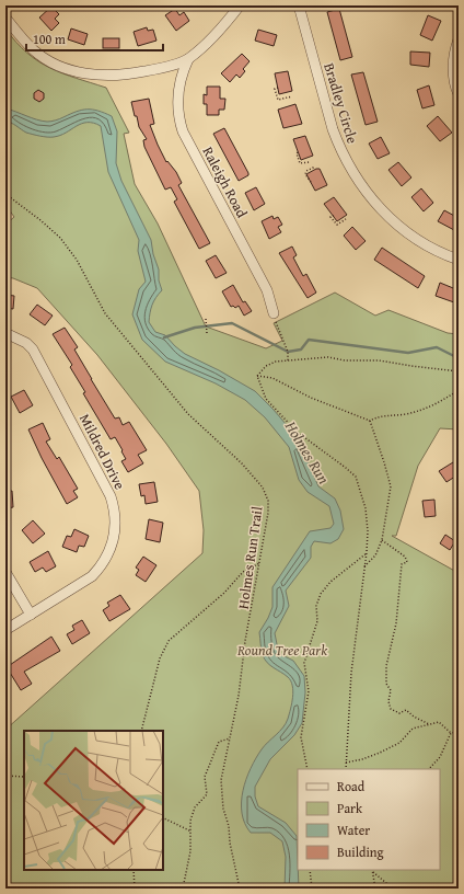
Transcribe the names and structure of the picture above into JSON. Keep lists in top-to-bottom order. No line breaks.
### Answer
{"streets":{"street":["Bradley Circle","Raleigh Road","Mildred Drive"],"path":["Holmes Run Trail"]},"water":["Holmes Run"],"parks":["Round Tree Park"],"legend":["Road","Park","Water","Building"],"scale_bar":"100 m"}
